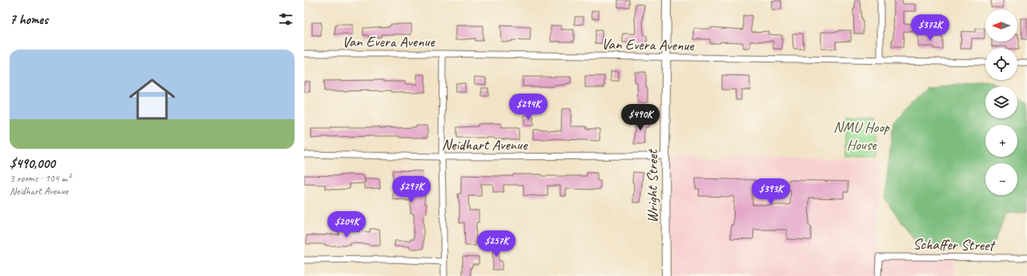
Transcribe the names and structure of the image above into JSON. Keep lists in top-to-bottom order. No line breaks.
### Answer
{"streets":{"main road":["Wright Street"],"street":["Van Evera Avenue","Neidhart Avenue","Schaffer Street"]},"crossings":[["Van Evera Avenue","Wright Street"],["Neidhart Avenue","Wright Street"]],"parks":["NMU Hoop House"],"north":"left","page":{"heading":"7 homes","map_buttons":["+","−"],"price":["$372K","$294K","$490K","$297K","$393K","$204K","$257K"],"list":[{"name":"$490,000","note":"3 rooms · 104 m² · Neidhart Avenue"}]}}
